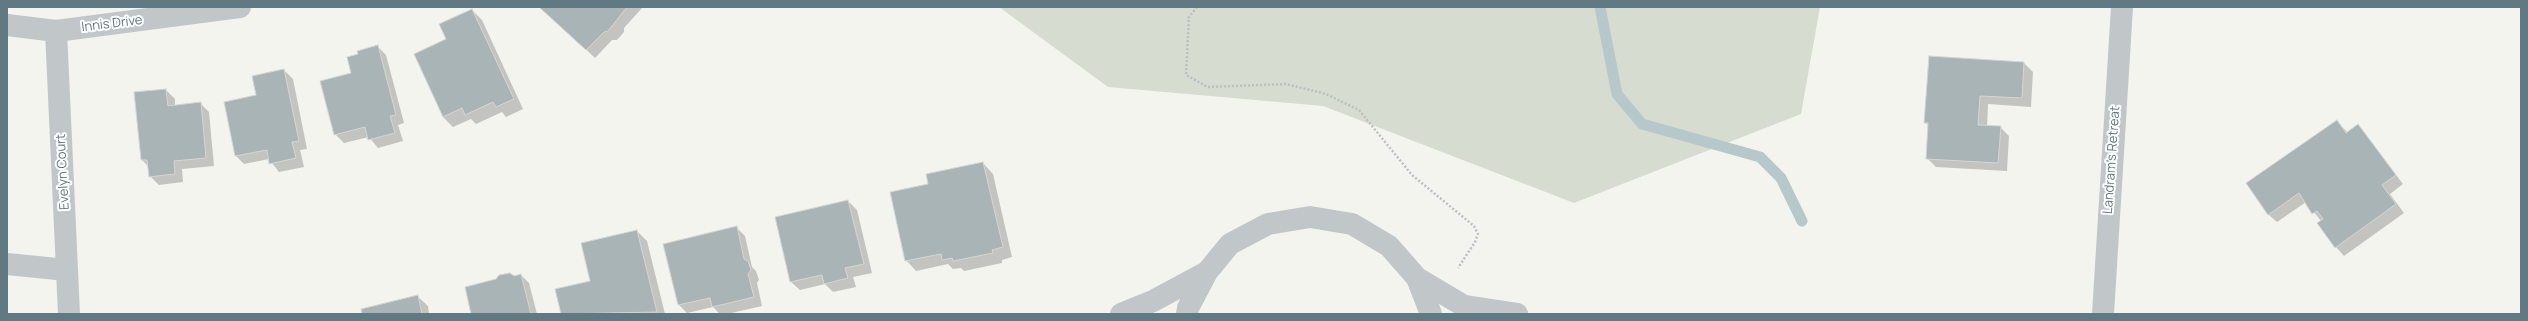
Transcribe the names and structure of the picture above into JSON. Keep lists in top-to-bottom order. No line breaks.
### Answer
{"streets":{"street":["Innis Drive","Landram's Retreat","Evelyn Court"]},"crossings":[["Innis Drive","Evelyn Court"]]}
